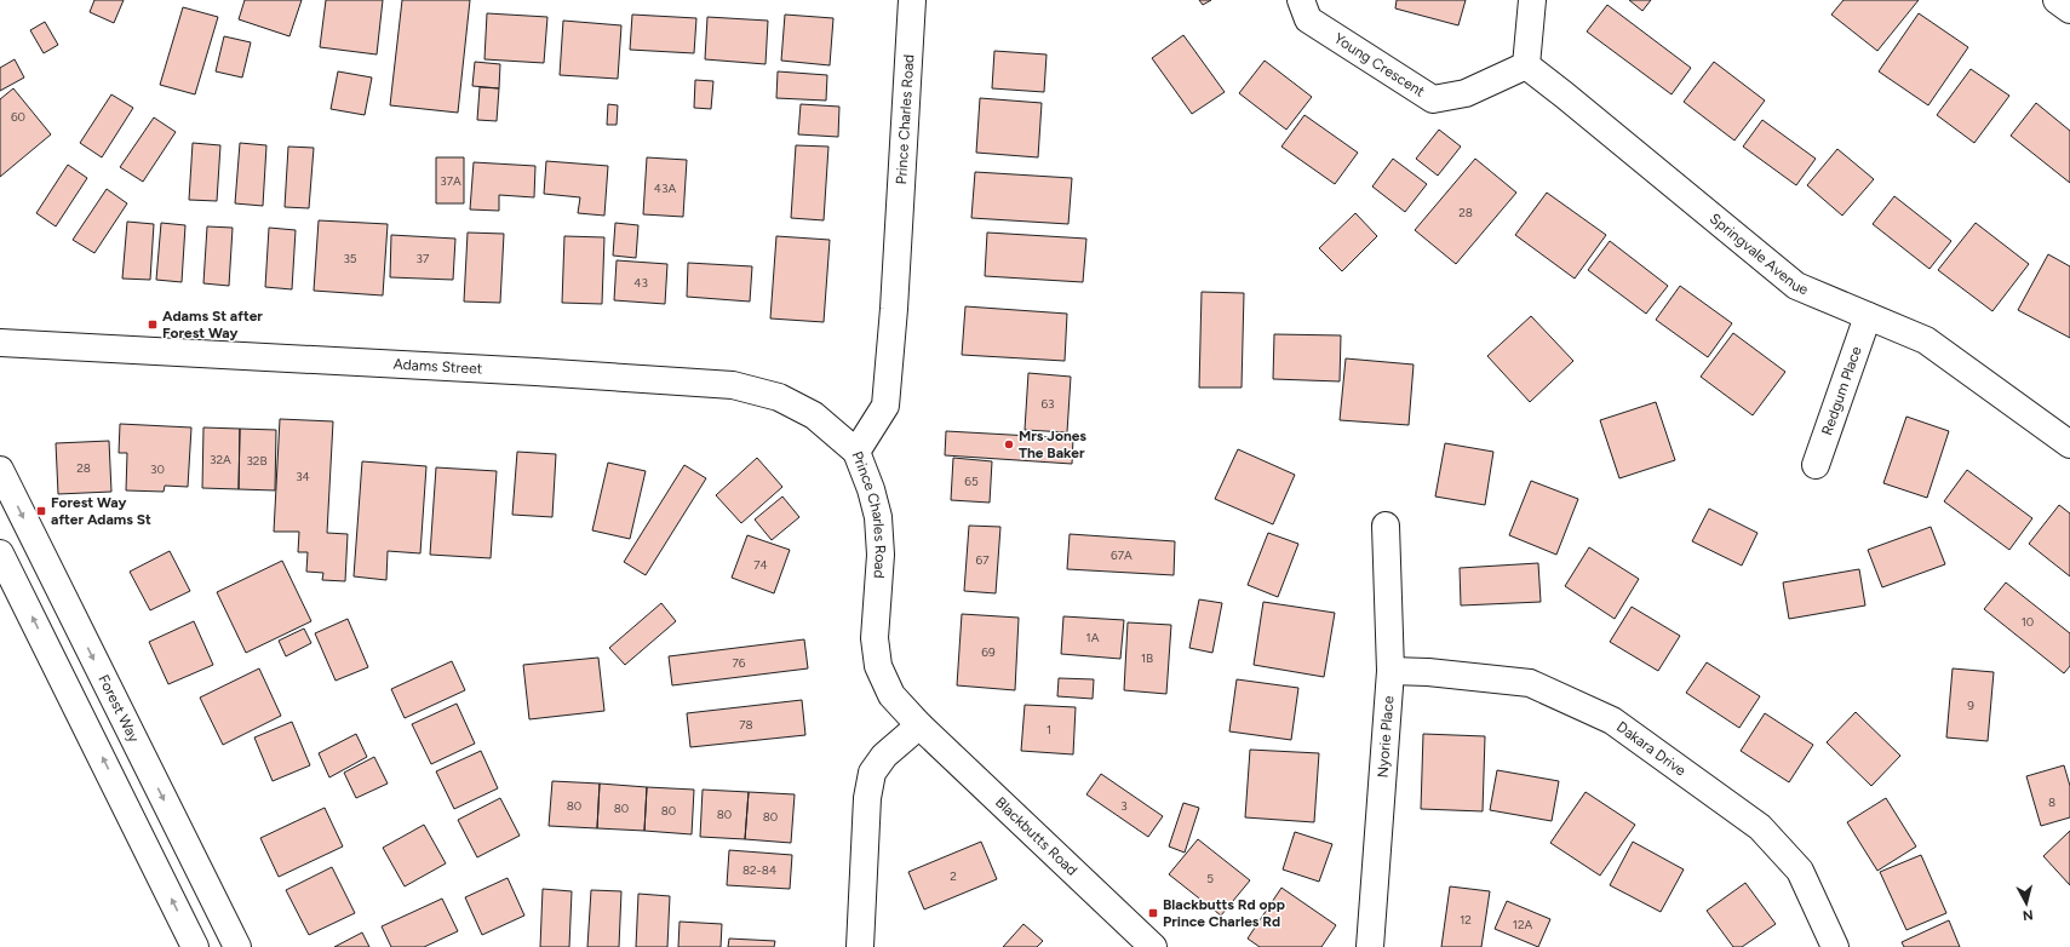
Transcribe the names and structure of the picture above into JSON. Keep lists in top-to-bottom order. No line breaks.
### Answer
{"streets":{"street":["Young Crescent","Prince Charles Road","Springvale Avenue","Adams Street","Redgum Place","Forest Way","Nyorie Place","Dakara Drive","Blackbutts Road"]},"crossings":[["Young Crescent","Springvale Avenue"],["Prince Charles Road","Adams Street"],["Prince Charles Road","Blackbutts Road"],["Springvale Avenue","Redgum Place"],["Nyorie Place","Dakara Drive"]],"places":{"transit":["Adams St after Forest Way","Forest Way after Adams St","Blackbutts Rd opp Prince Charles Rd"],"other":["Mrs Jones The Baker"]},"house_numbers":["60","37A","43A","28","35","37","43","63","32A","32B","28","30","34","65","67A","67","74","10","1A","69","1B","76","9","78","1","8","80","3","80","80","80","80","82-84","2","5","12","12A"],"north":"bottom"}
